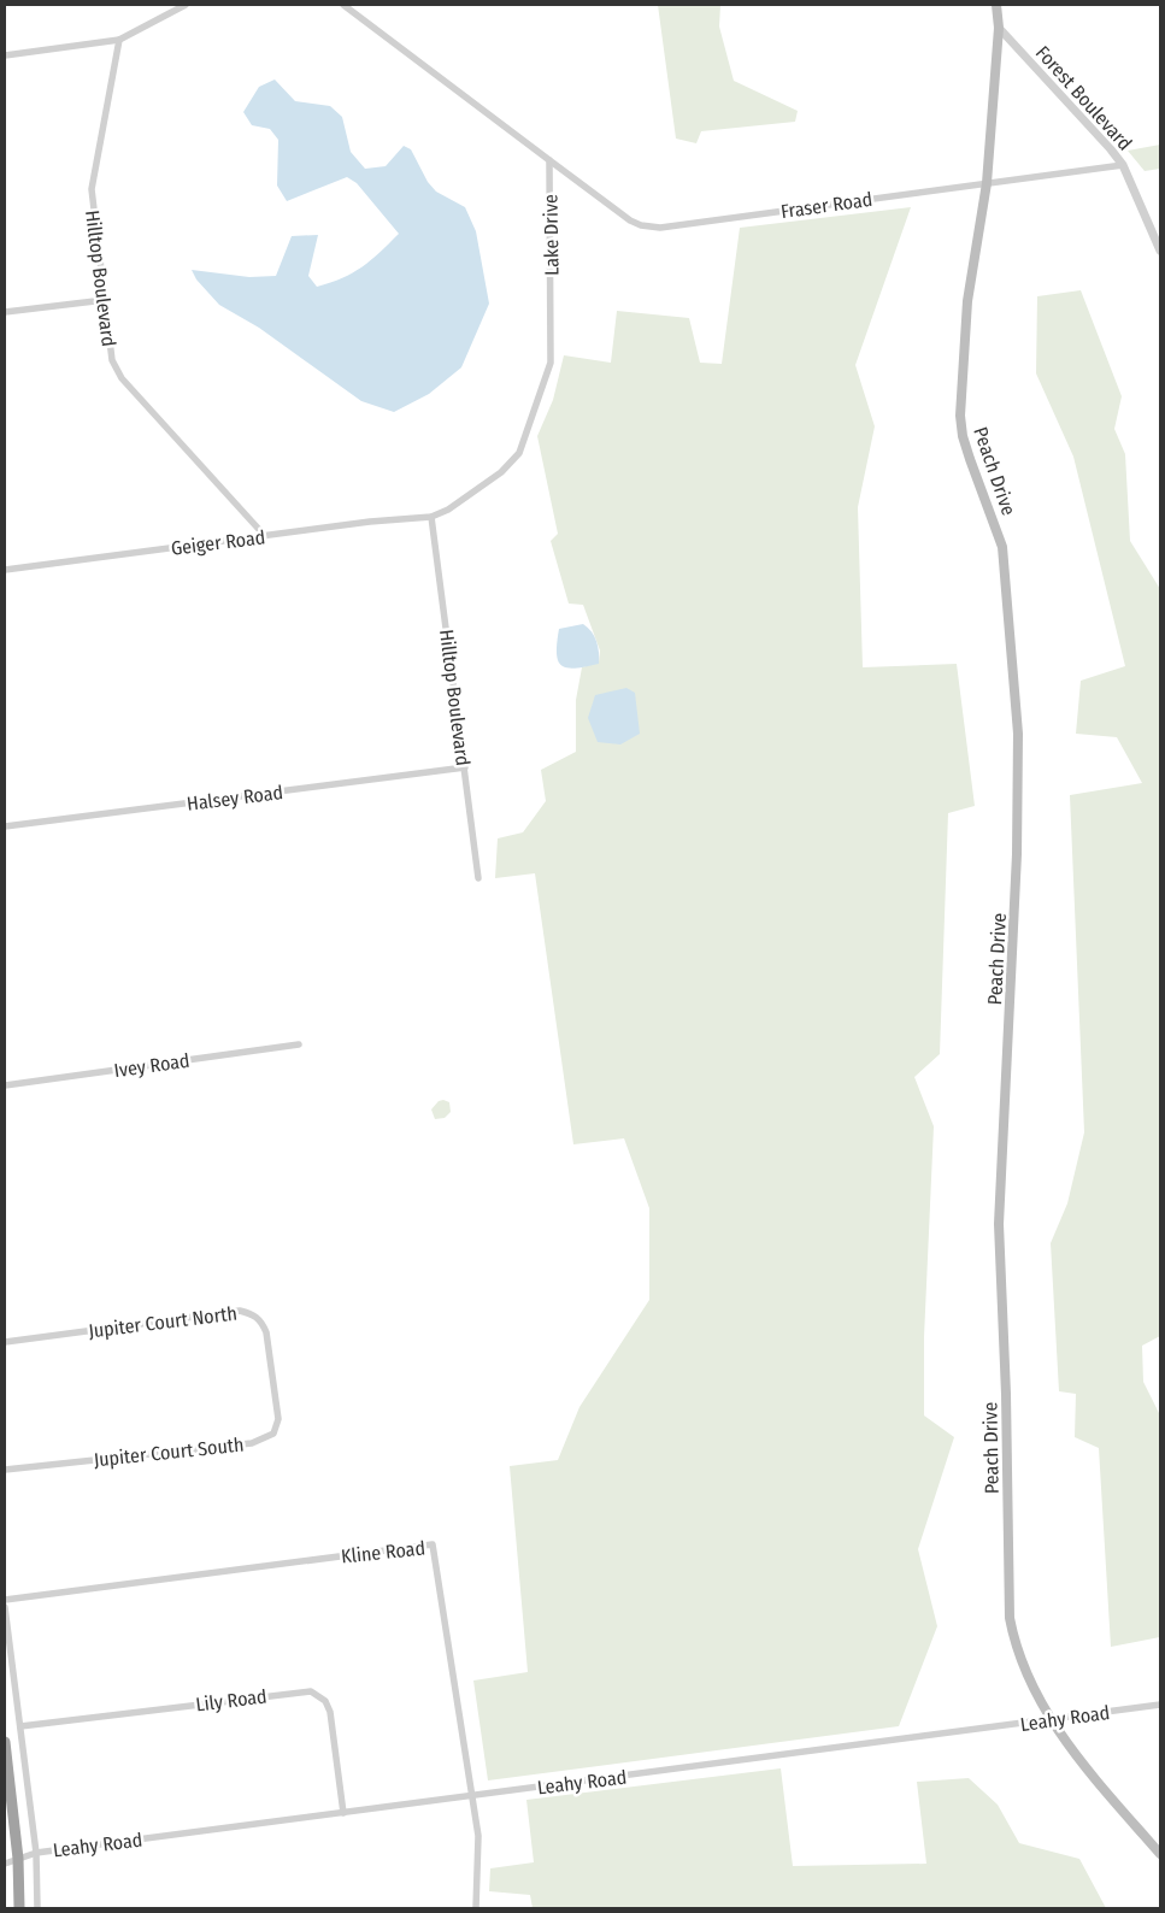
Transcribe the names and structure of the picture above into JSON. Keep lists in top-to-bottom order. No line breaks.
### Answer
{"streets":{"main road":["Peach Drive"],"street":["Forest Boulevard","Fraser Road","Lake Drive","Hilltop Boulevard","Geiger Road","Halsey Road","Ivey Road","Jupiter Court North","Jupiter Court South","Kline Road","Lily Road","Leahy Road"]},"crossings":[["Forest Boulevard","Fraser Road"],["Forest Boulevard","Peach Drive"],["Fraser Road","Lake Drive"],["Fraser Road","Peach Drive"],["Lake Drive","Hilltop Boulevard"],["Lake Drive","Geiger Road"],["Hilltop Boulevard","Geiger Road"],["Hilltop Boulevard","Halsey Road"],["Peach Drive","Leahy Road"],["Jupiter Court North","Jupiter Court South"],["Kline Road","Leahy Road"],["Lily Road","Leahy Road"]]}
